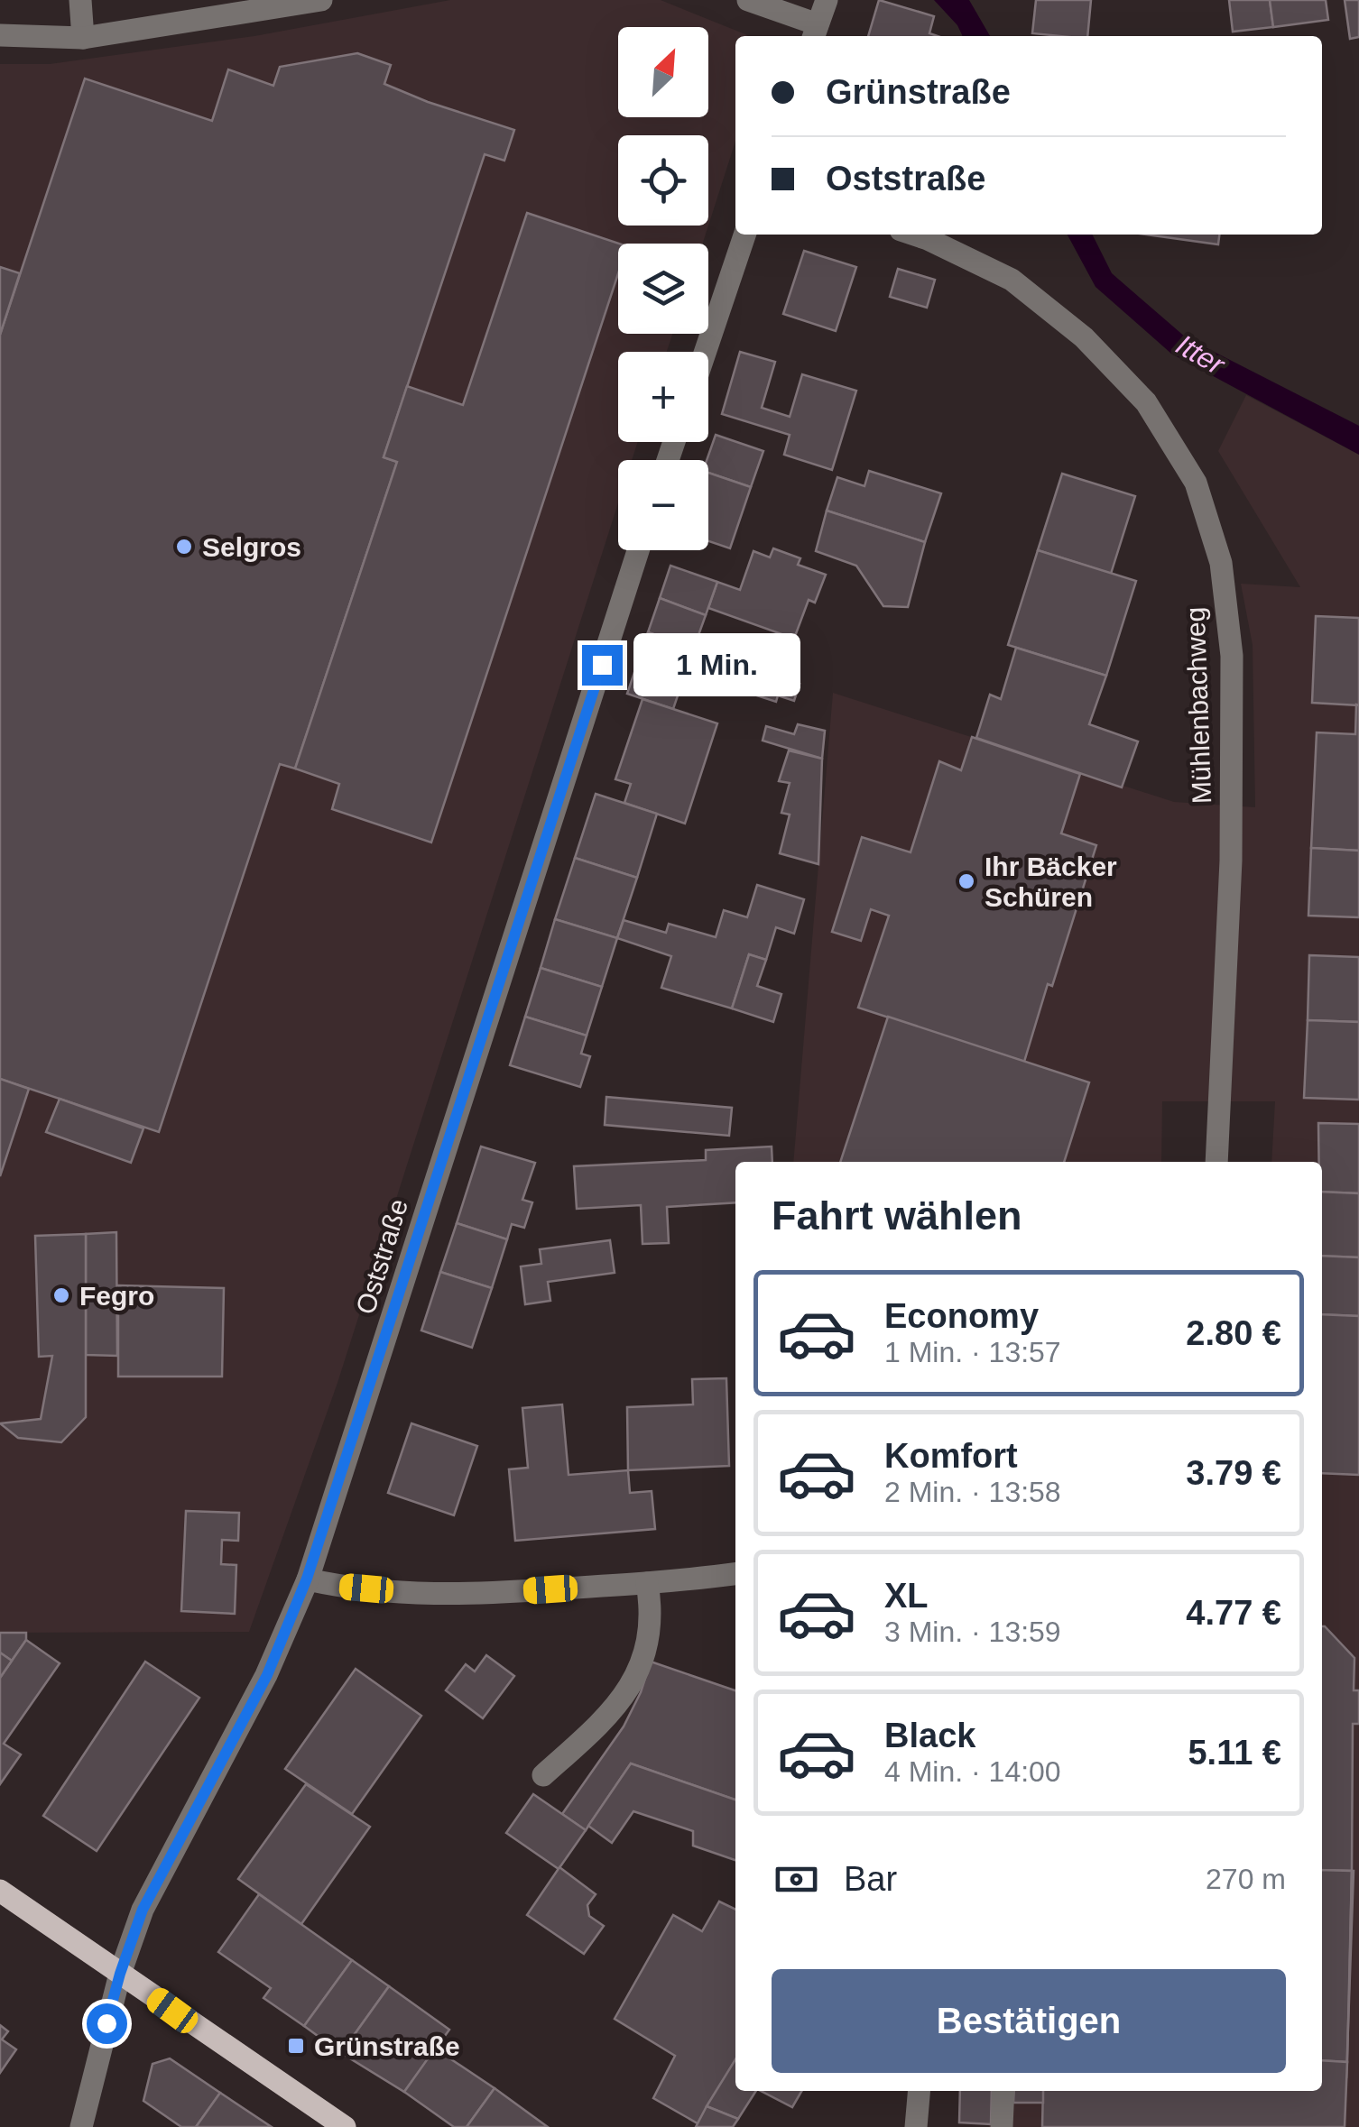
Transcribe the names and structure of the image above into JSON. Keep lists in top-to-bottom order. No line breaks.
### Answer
{"streets":{"street":["Mühlenbachweg","Oststraße"]},"water":["Itter"],"places":{"other":["Selgros","Ihr Bäcker Schüren","Fegro"],"transit":["Grünstraße"]},"north":"top right","page":{"map_buttons":["+","−"],"banner":["Grünstraße","Oststraße"],"bubble":"1 Min.","heading":"Fahrt wählen","list":[{"name":"Economy","note":"1 Min. · 13:57","value":"2.80 €"},{"name":"Komfort","note":"2 Min. · 13:58","value":"3.79 €"},{"name":"XL","note":"3 Min. · 13:59","value":"4.77 €"},{"name":"Black","note":"4 Min. · 14:00","value":"5.11 €"}],"pay":["Bar","270 m"],"buttons":"Bestätigen"}}
